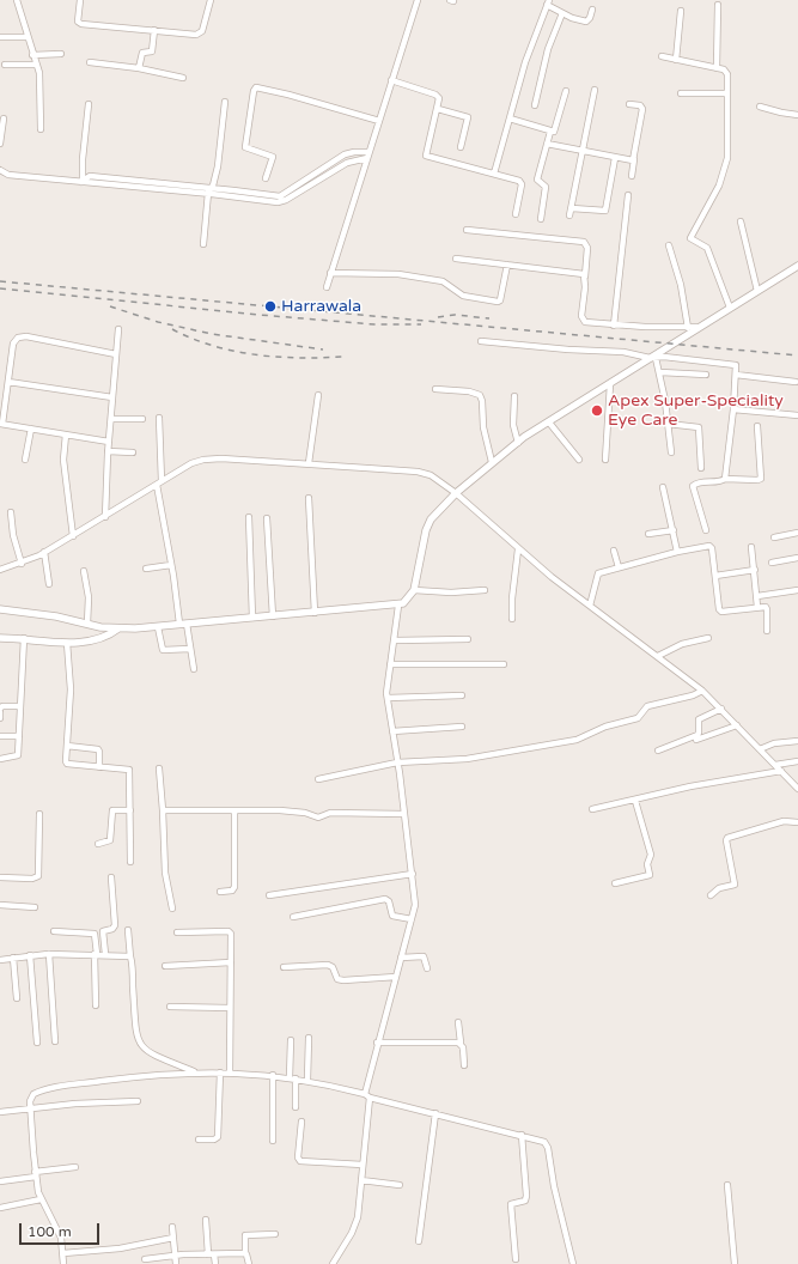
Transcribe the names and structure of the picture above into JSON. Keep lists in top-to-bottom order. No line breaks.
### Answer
{"places":["Harrawala","Apex Super-Speciality Eye Care"],"scale_bar":"100 m"}
